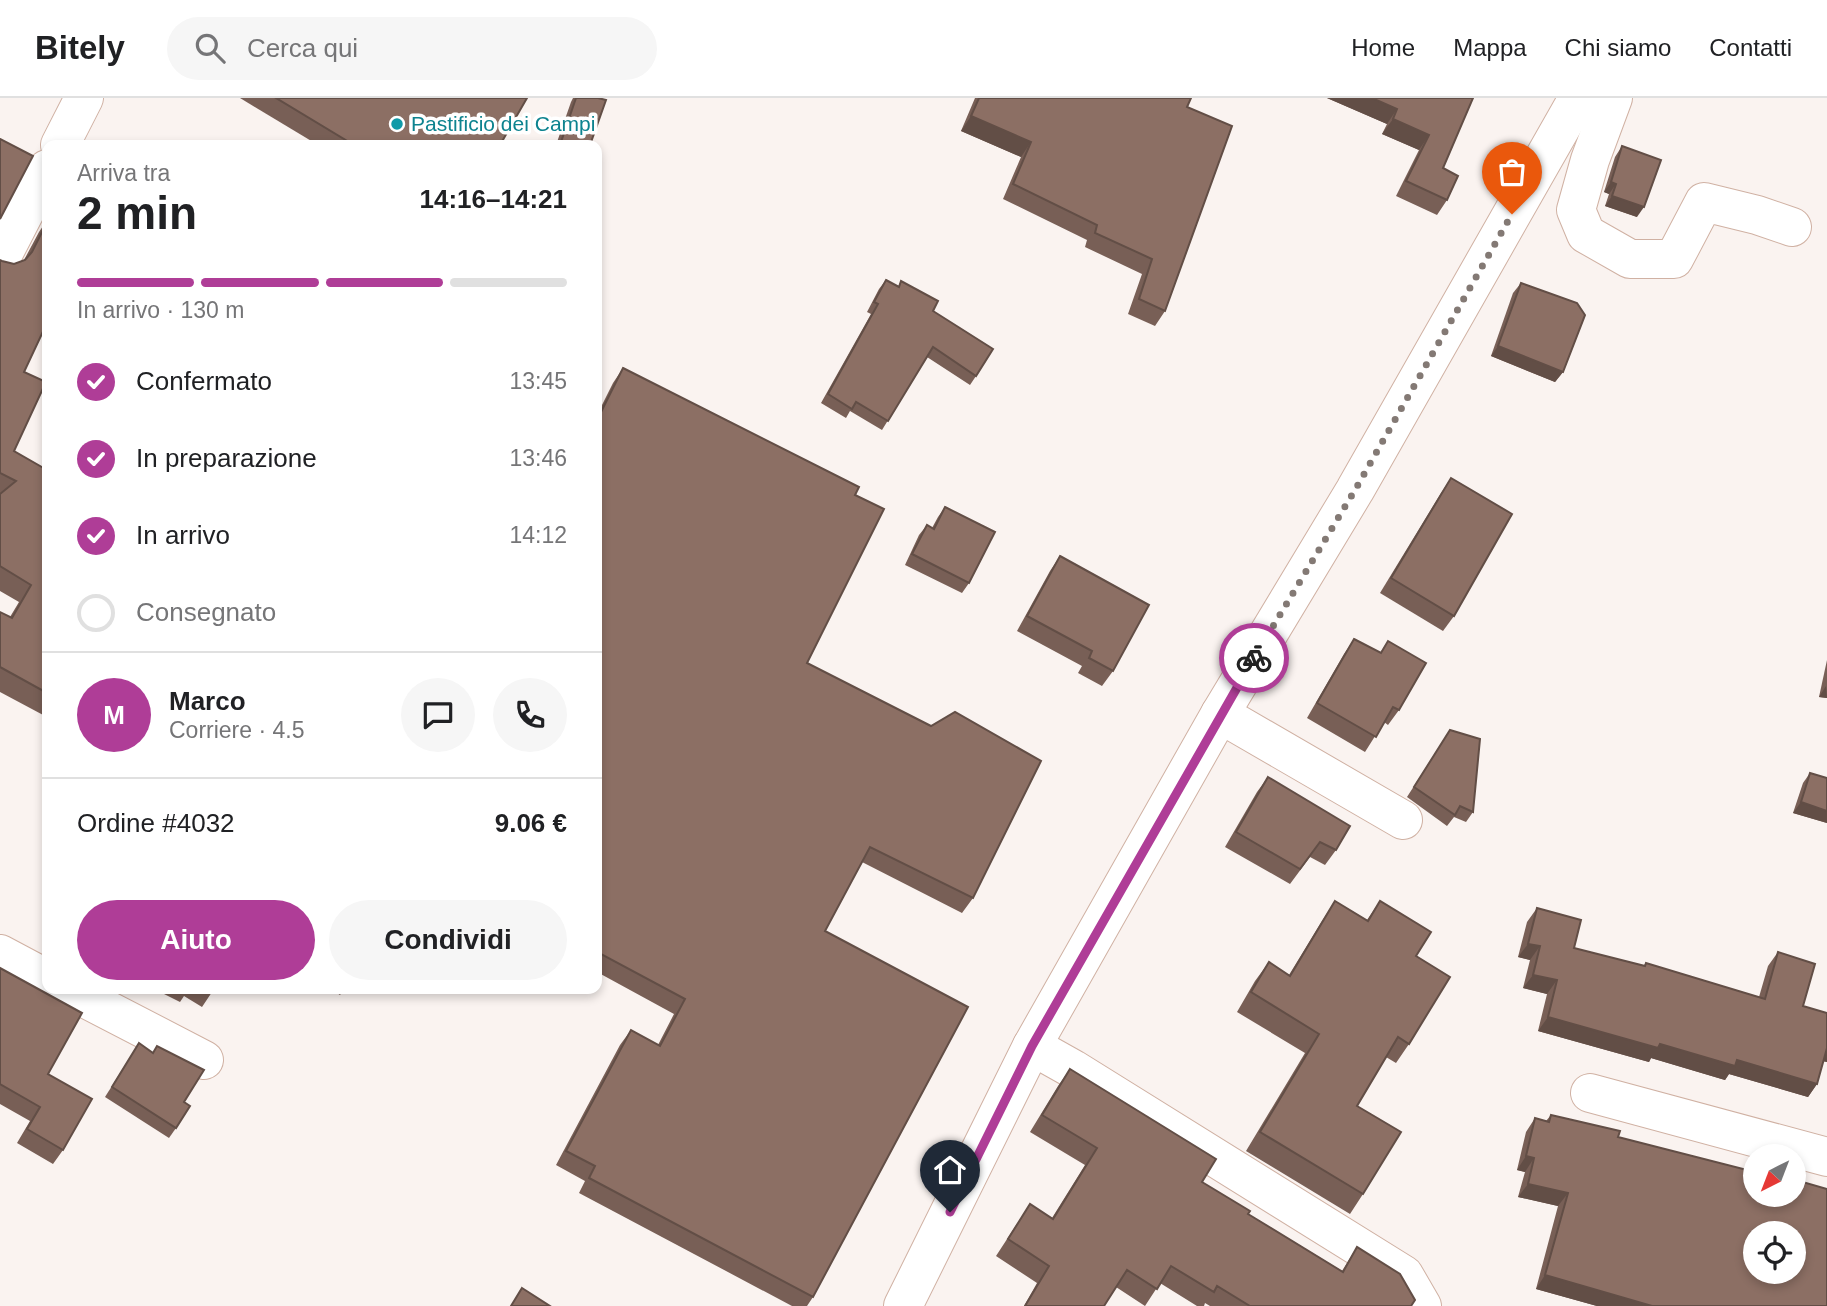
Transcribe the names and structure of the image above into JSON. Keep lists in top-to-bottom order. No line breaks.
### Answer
{"places":["Pastificio dei Campi"],"north":"bottom left","page":{"header":"Bitely","search":"Cerca qui","nav":["Home","Mappa","Chi siamo","Contatti"],"heading":["2 min","Arriva tra","14:16–14:21"],"panel":["Marco","Corriere · 4.5","Ordine #4032","9.06 €"],"bar":"In arrivo · 130 m","list":[["Confermato","13:45"],["In preparazione","13:46"],["In arrivo","14:12"],"Consegnato"],"round":"M","buttons":["Aiuto","Condividi"]}}
